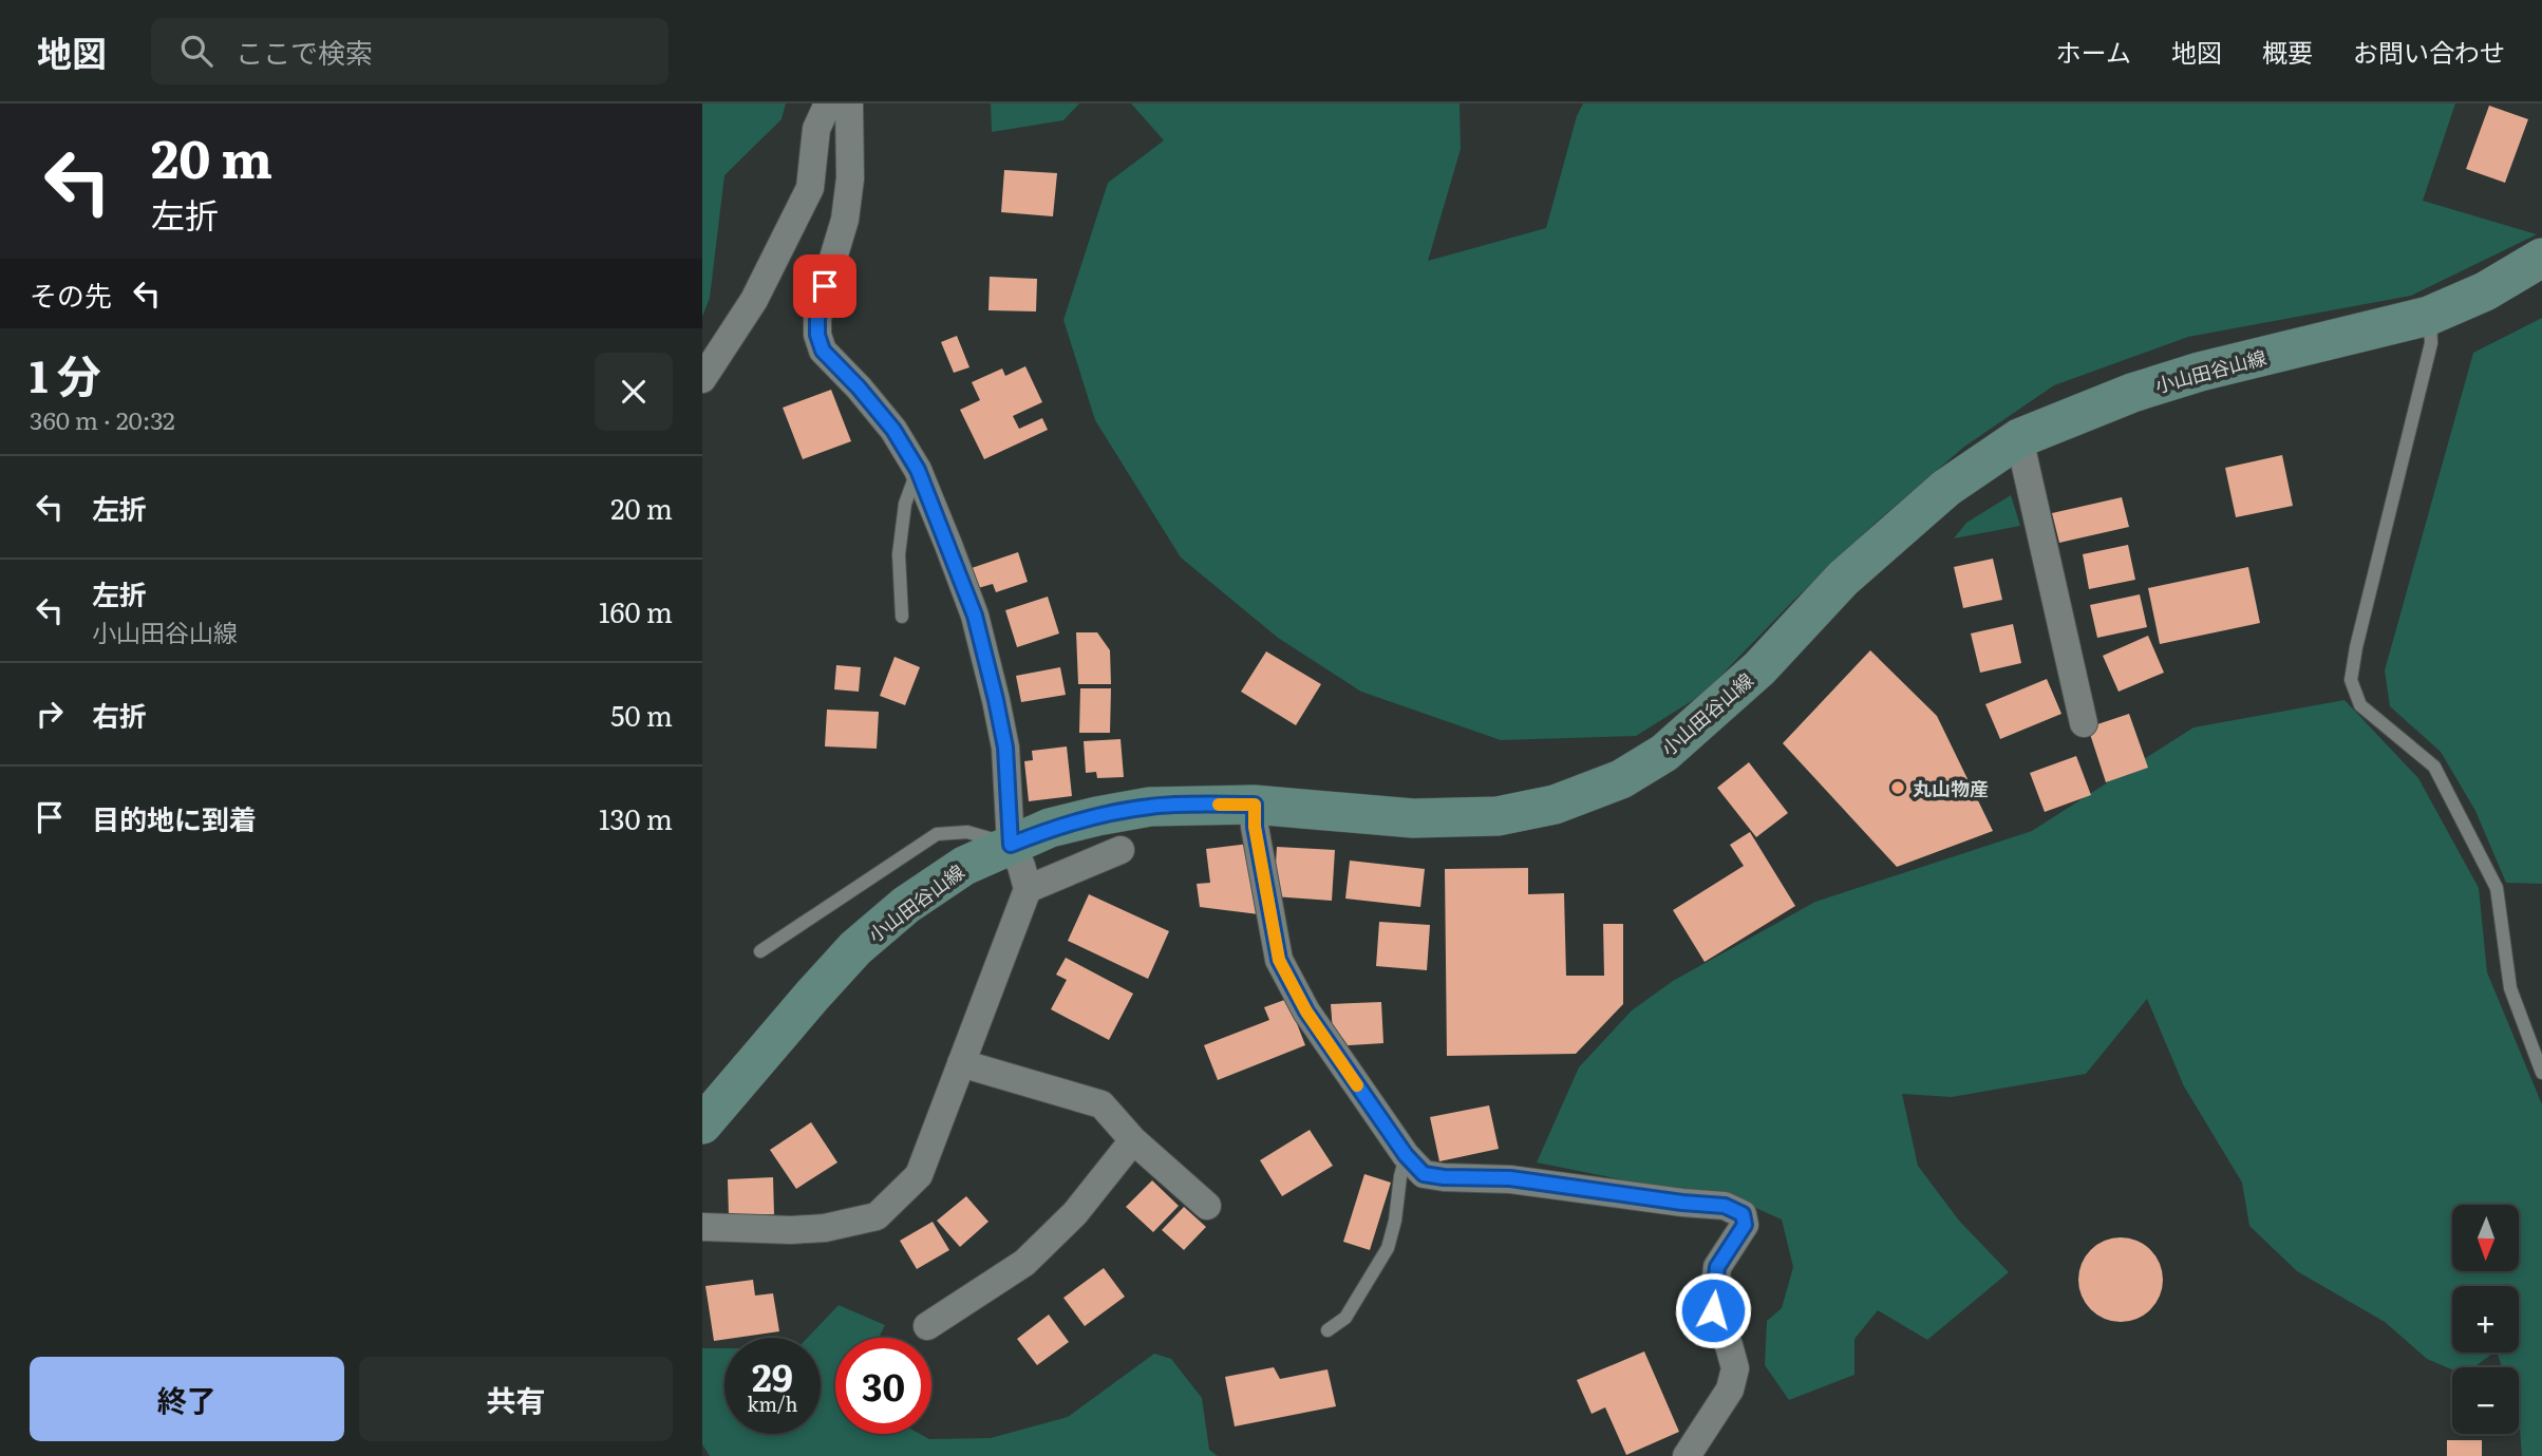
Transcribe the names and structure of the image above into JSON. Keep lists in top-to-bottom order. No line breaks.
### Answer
{"streets":{"main road":["小山田谷山線"]},"places":["丸山物産"],"north":"bottom","page":{"header":"地図","search":"ここで検索","nav":["ホーム","地図","概要","お問い合わせ"],"turn":["20 m","左折"],"then":"その先","heading":["1 分","360 m · 20:32"],"list":[{"name":"左折","value":"20 m"},{"name":"左折","note":"小山田谷山線","value":"160 m"},{"name":"右折","value":"50 m"},{"name":"目的地に到着","value":"130 m"}],"map_buttons":["+","−"],"speed":"29 km/h","limit":"30","buttons":["終了","共有"]}}
